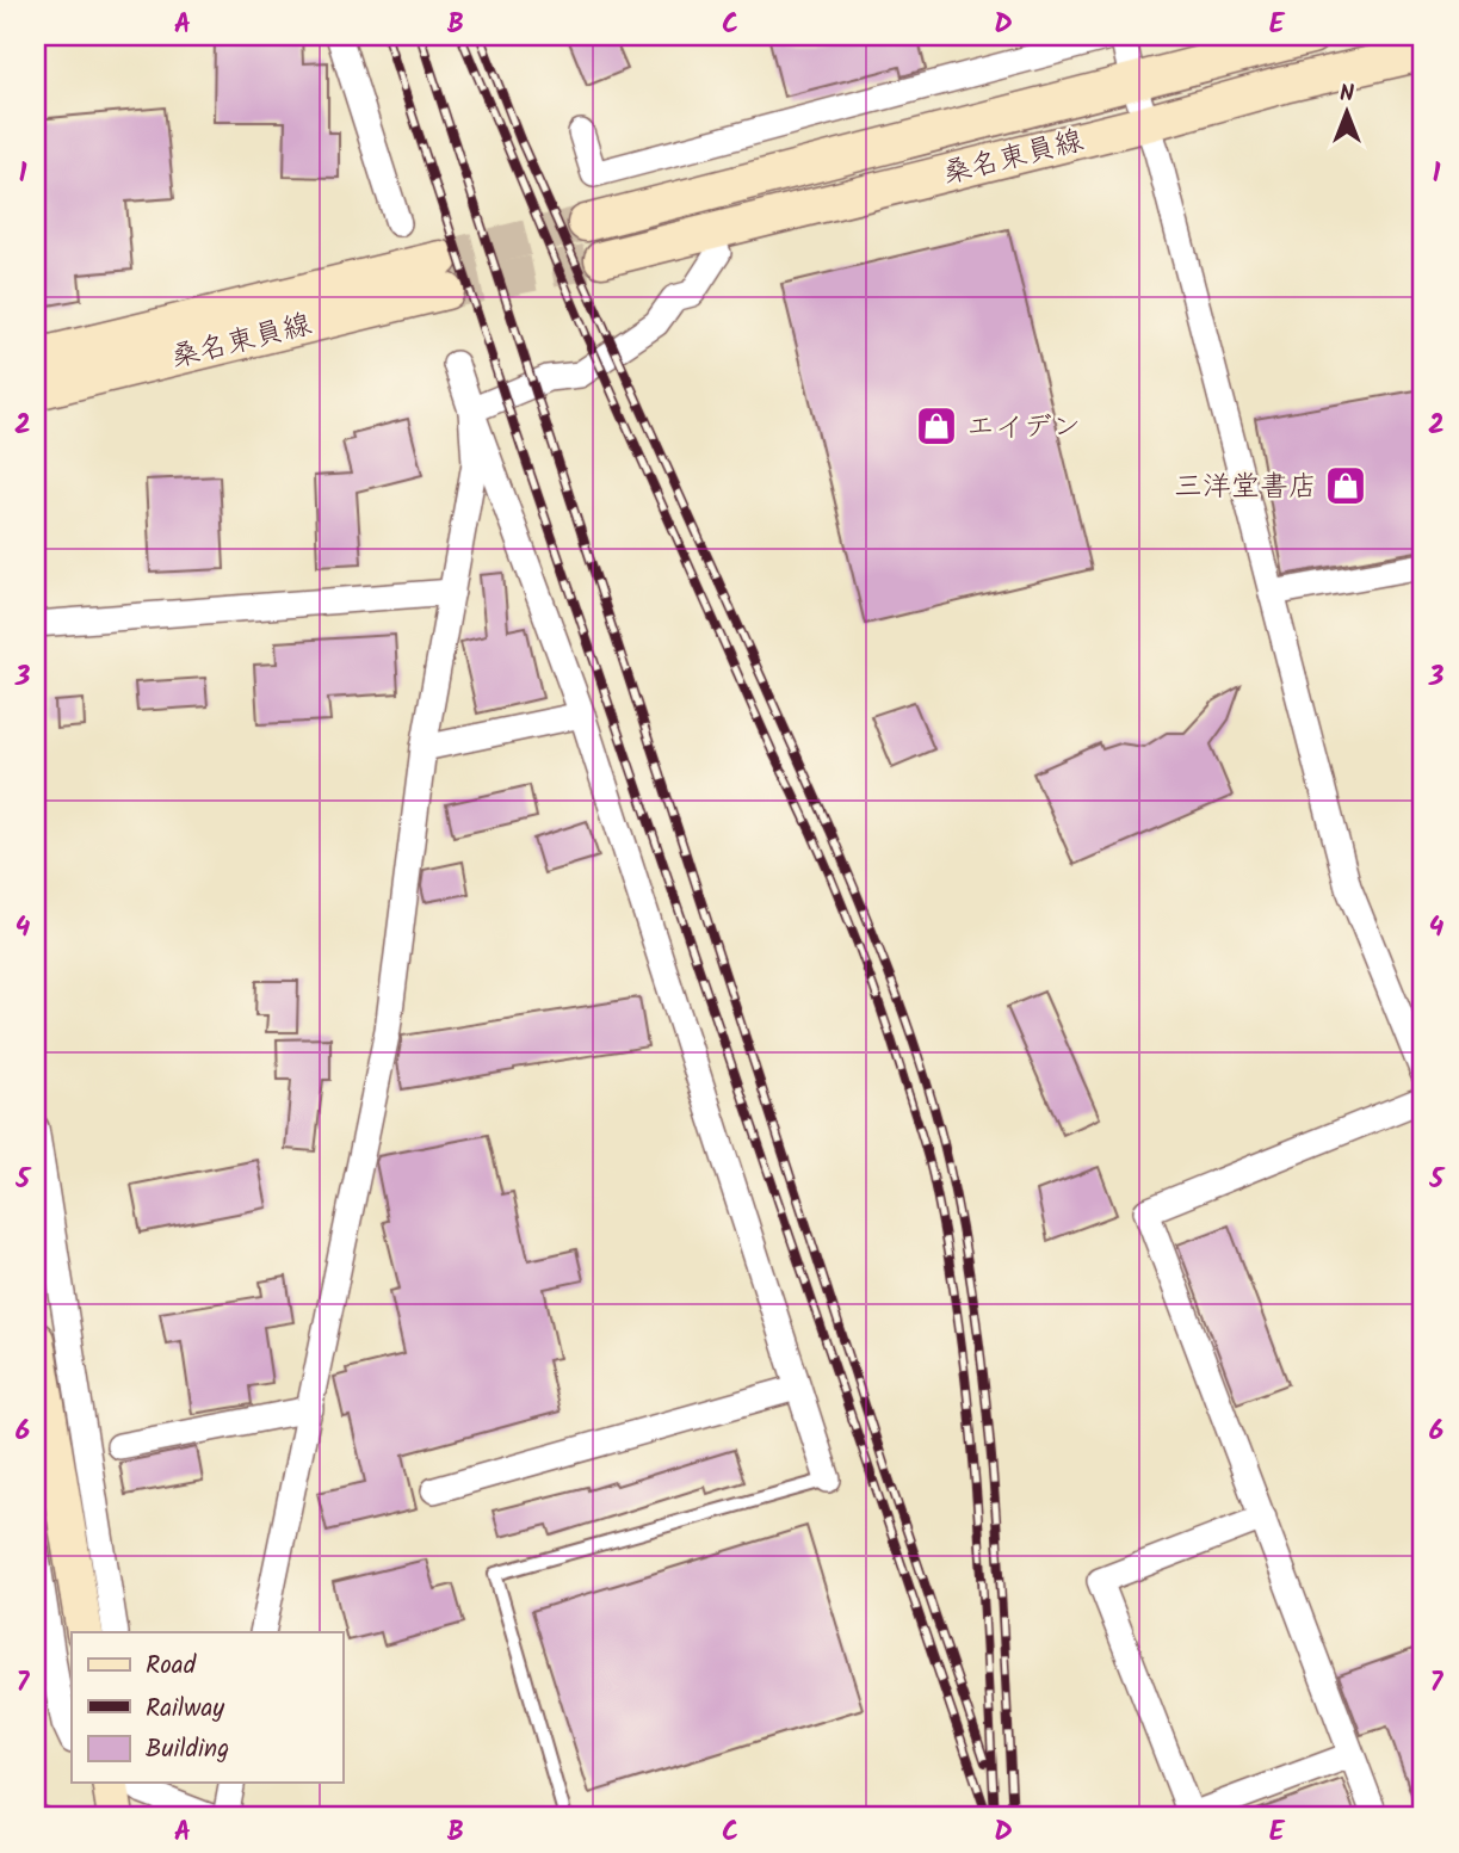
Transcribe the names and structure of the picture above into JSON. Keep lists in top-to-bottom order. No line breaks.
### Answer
{"streets":{"main road":["桑名東員線"]},"places":{"shop":["エイデン","三洋堂書店"]},"legend":["Road","Railway","Building"],"north":"top","grid":{"columns":["A","B","C","D","E"],"rows":["1","2","3","4","5","6","7"]}}
